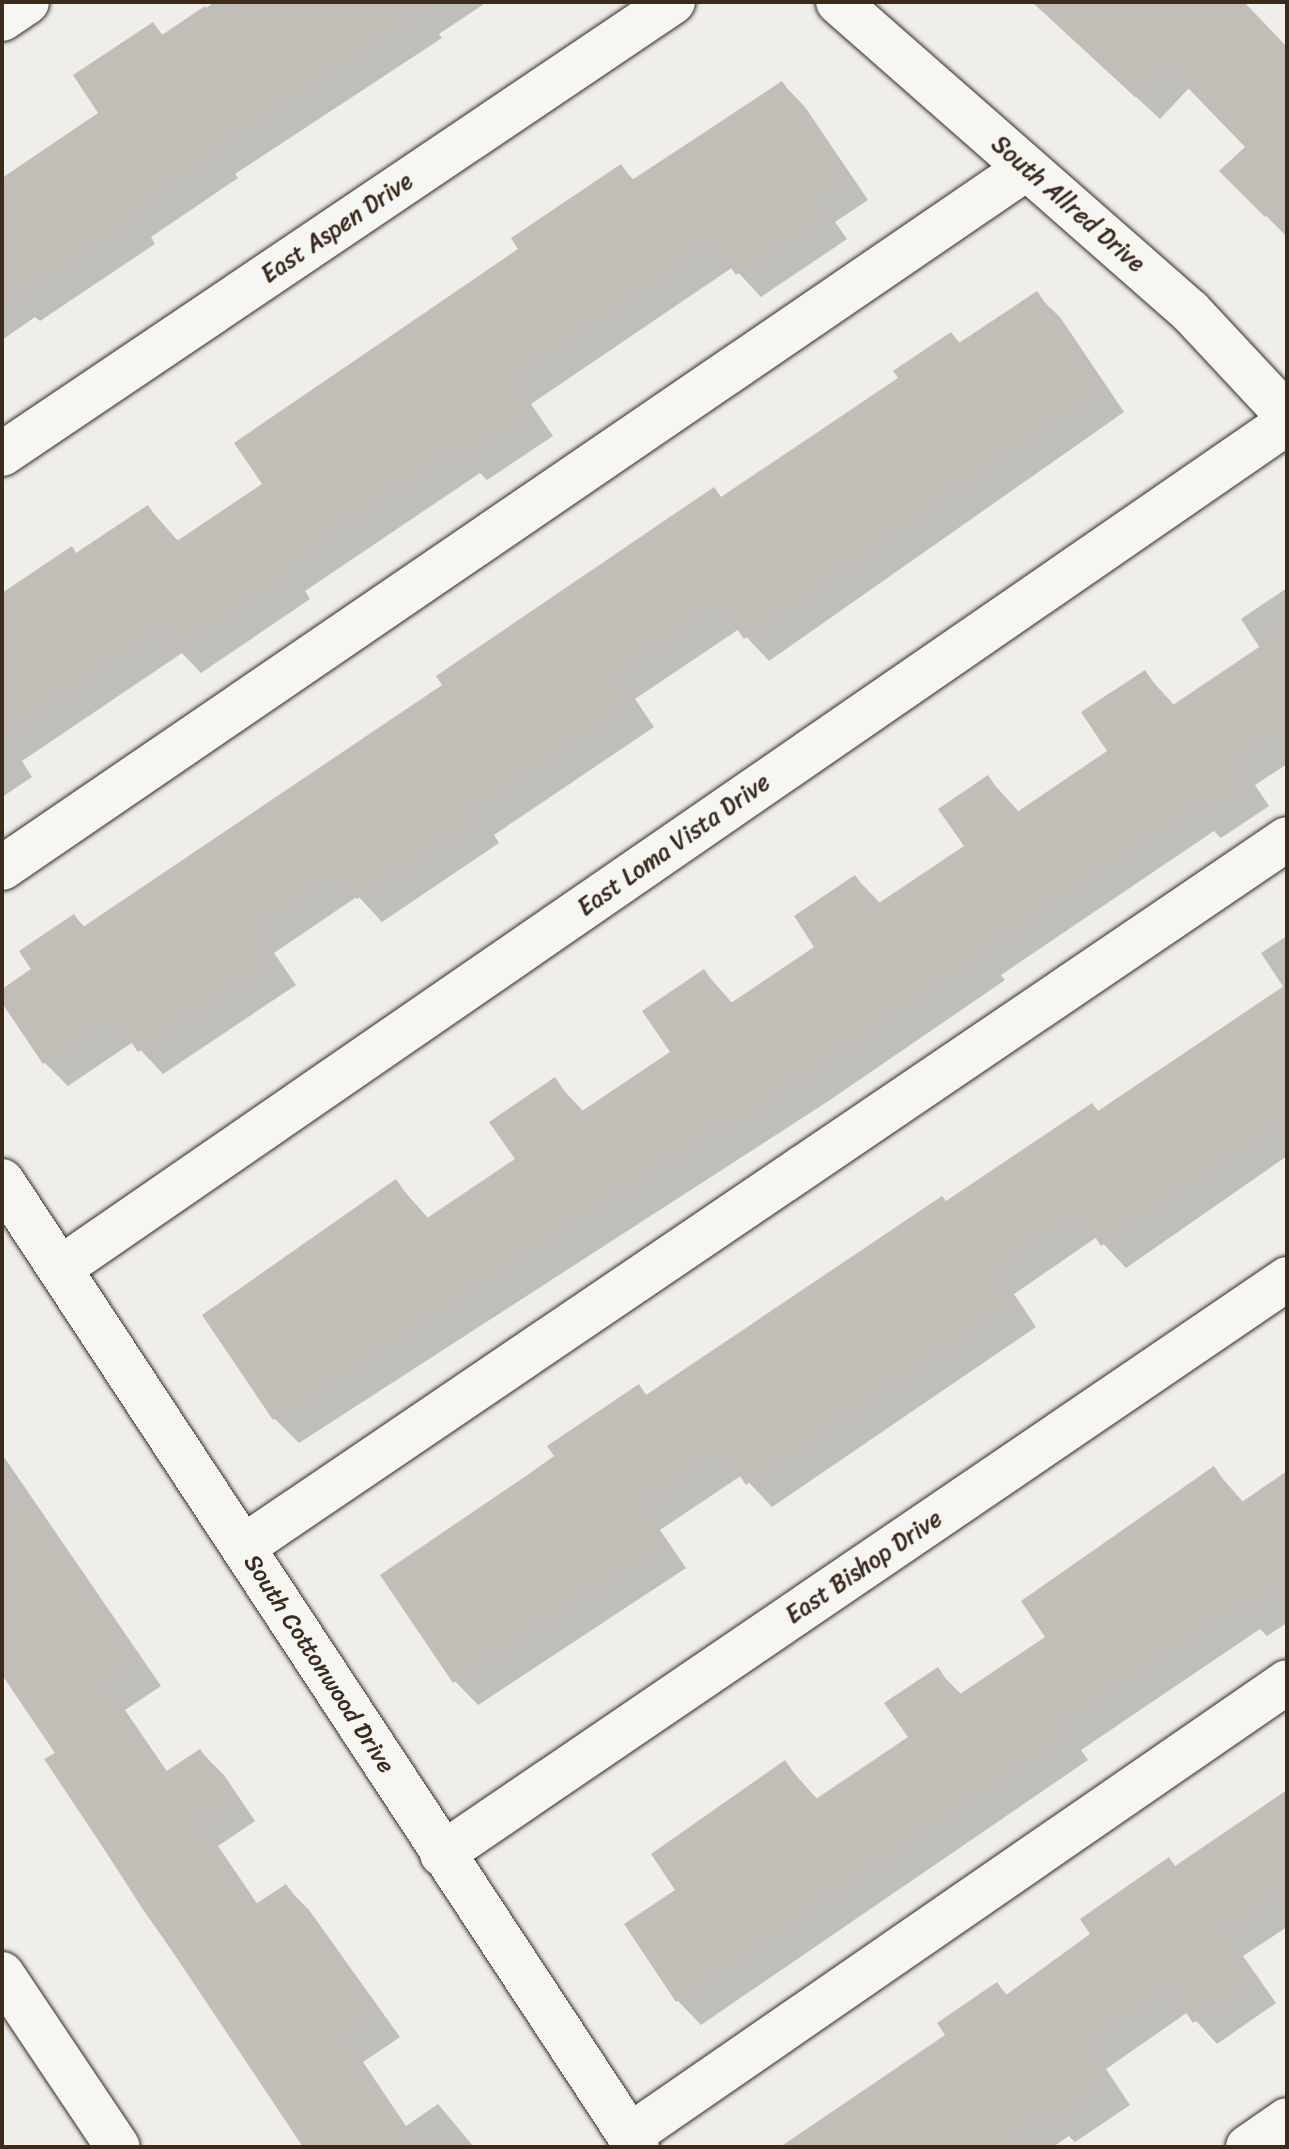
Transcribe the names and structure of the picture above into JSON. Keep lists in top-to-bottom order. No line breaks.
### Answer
{"streets":{"street":["South Allred Drive","East Aspen Drive","East Loma Vista Drive","East Bishop Drive","South Cottonwood Drive"]},"crossings":[["East Loma Vista Drive","South Cottonwood Drive"],["East Bishop Drive","South Cottonwood Drive"]]}
